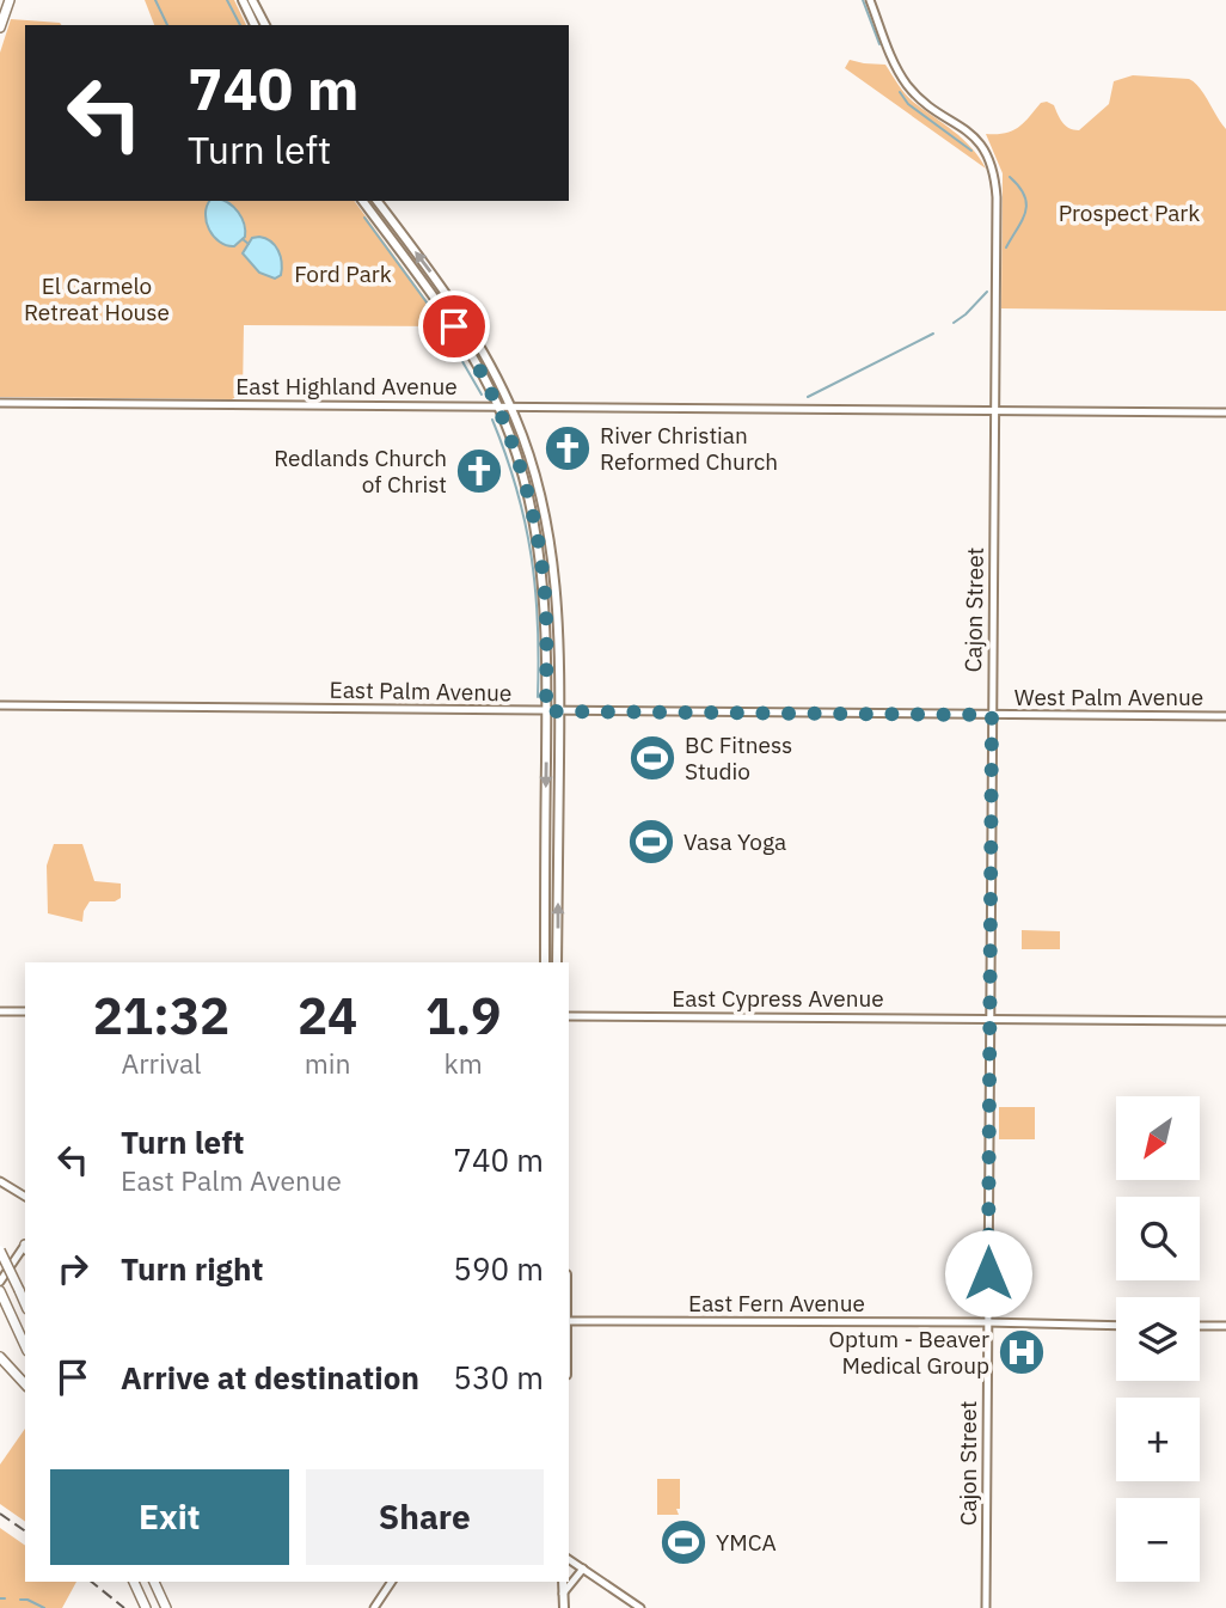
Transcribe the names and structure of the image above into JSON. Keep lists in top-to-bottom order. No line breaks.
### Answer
{"streets":{"street":["East Highland Avenue","Cajon Street","East Palm Avenue","West Palm Avenue","East Cypress Avenue","East Fern Avenue"]},"crossings":[["East Highland Avenue","Cajon Street"],["Cajon Street","East Palm Avenue"],["Cajon Street","West Palm Avenue"],["Cajon Street","East Cypress Avenue"],["Cajon Street","East Fern Avenue"],["East Palm Avenue","West Palm Avenue"]],"parks":["Prospect Park","Ford Park","El Carmelo Retreat House"],"places":{"church":["River Christian Reformed Church","Redlands Church of Christ"],"sports":["BC Fitness Studio","Vasa Yoga","YMCA"],"hospital":["Optum - Beaver Medical Group"]},"north":"bottom left","page":{"turn":["740 m","Turn left"],"eta":["21:32","Arrival","24","min","1.9","km"],"map_buttons":["+","−"],"list":[{"name":"Turn left","note":"East Palm Avenue","value":"740 m"},{"name":"Turn right","value":"590 m"},{"name":"Arrive at destination","value":"530 m"}],"buttons":["Exit","Share"]}}
